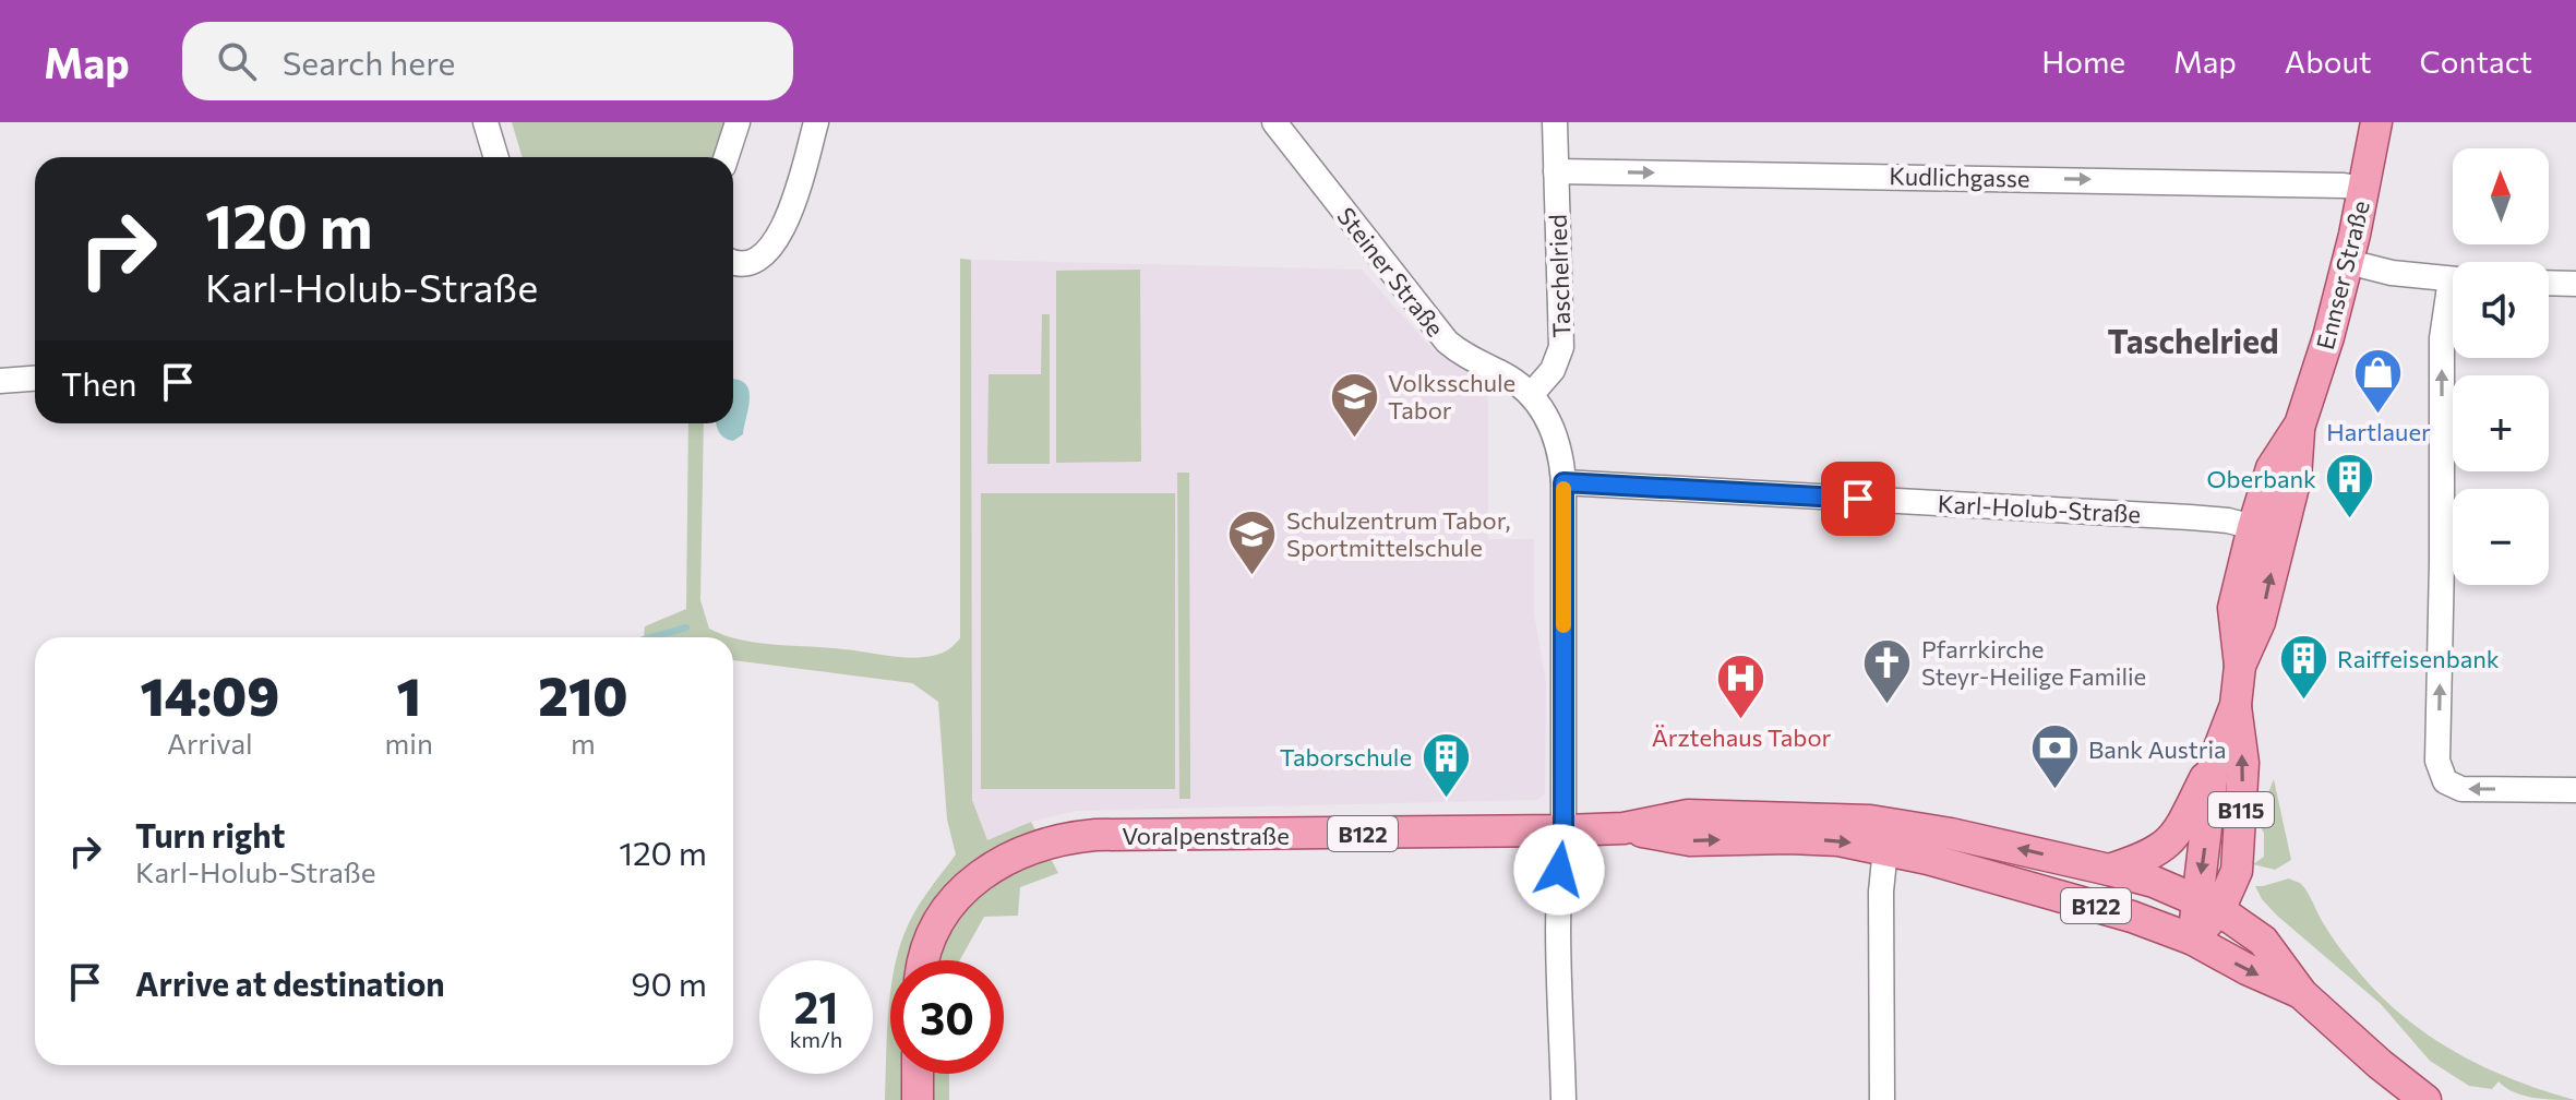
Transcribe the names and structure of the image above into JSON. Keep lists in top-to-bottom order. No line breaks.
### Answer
{"streets":{"main road":["Ennser Straße","B115","B122","Voralpenstraße"],"street":["Kudlichgasse","Steiner Straße","Taschelried","Karl-Holub-Straße"]},"crossings":[["Kudlichgasse","Ennser Straße"],["Kudlichgasse","Taschelried"],["Steiner Straße","Taschelried"],["Ennser Straße","Karl-Holub-Straße"],["Ennser Straße","B122"],["B122","Voralpenstraße"]],"one_way":["Kudlichgasse"],"districts":["Taschelried"],"places":{"shop":["Hartlauer"],"school or university":["Volksschule Tabor","Schulzentrum Tabor, Sportmittelschule"],"building":["Oberbank","Raiffeisenbank","Taborschule"],"church":["Pfarrkirche Steyr-Heilige Familie"],"hospital":["Ärztehaus Tabor"],"bank":["Bank Austria"]},"north":"top","page":{"header":"Map","search":"Search here","nav":["Home","Map","About","Contact"],"map_buttons":["+","−"],"turn":["120 m","Karl-Holub-Straße"],"then":"Then","eta":["14:09","Arrival","1","min","210","m"],"list":[{"name":"Turn right","note":"Karl-Holub-Straße","value":"120 m"},{"name":"Arrive at destination","value":"90 m"}],"speed":"21 km/h","limit":"30"}}
